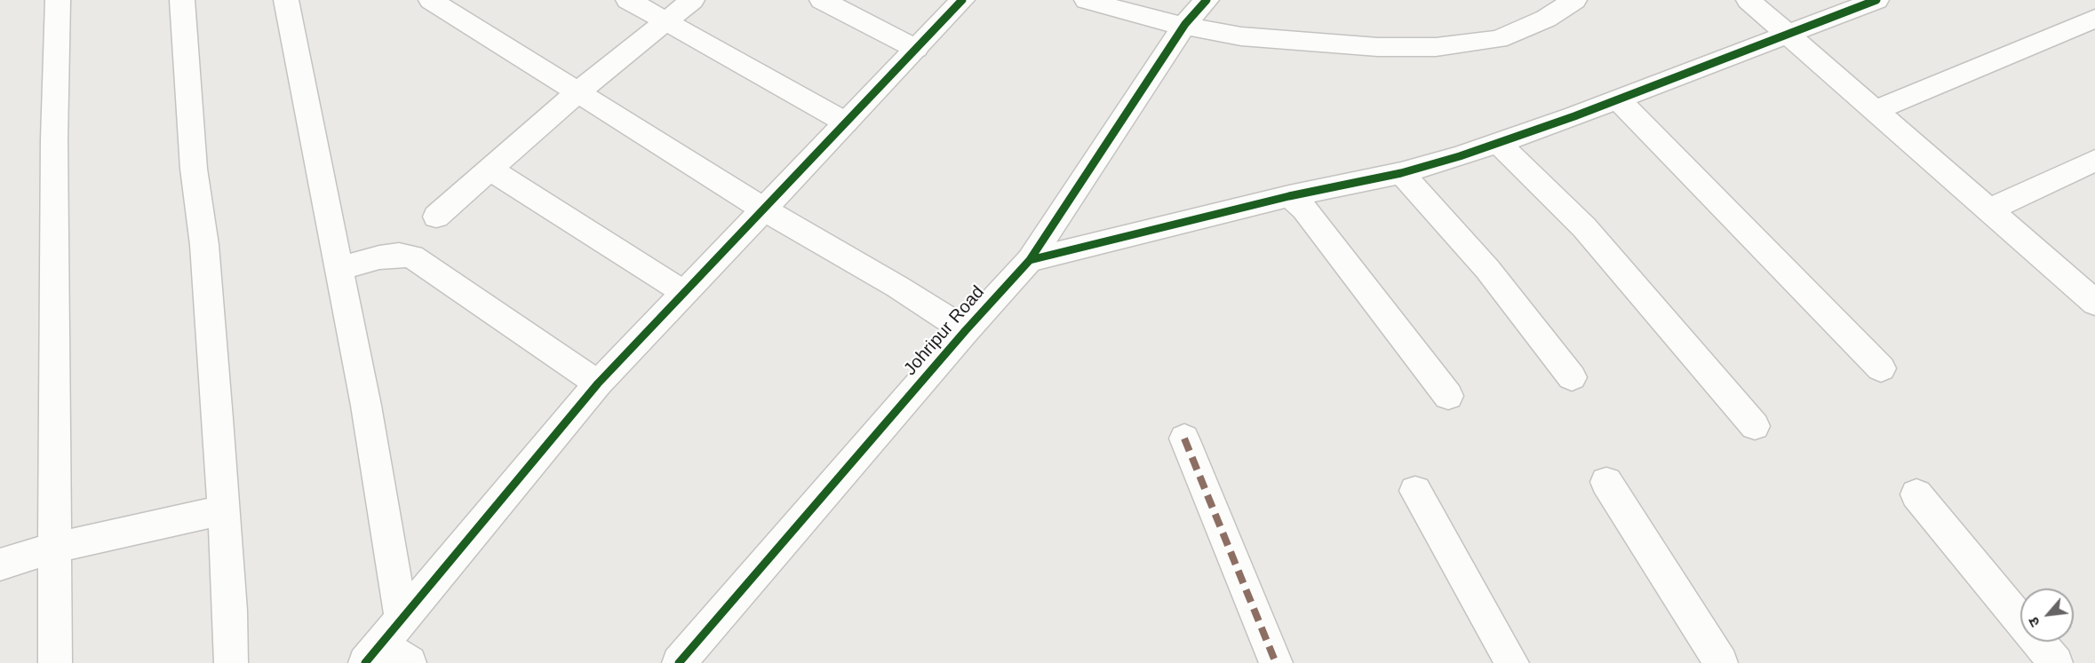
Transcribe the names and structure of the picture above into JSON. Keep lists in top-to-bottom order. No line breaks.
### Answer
{"streets":{"street":["Johripur Road"]},"north":"bottom left"}
